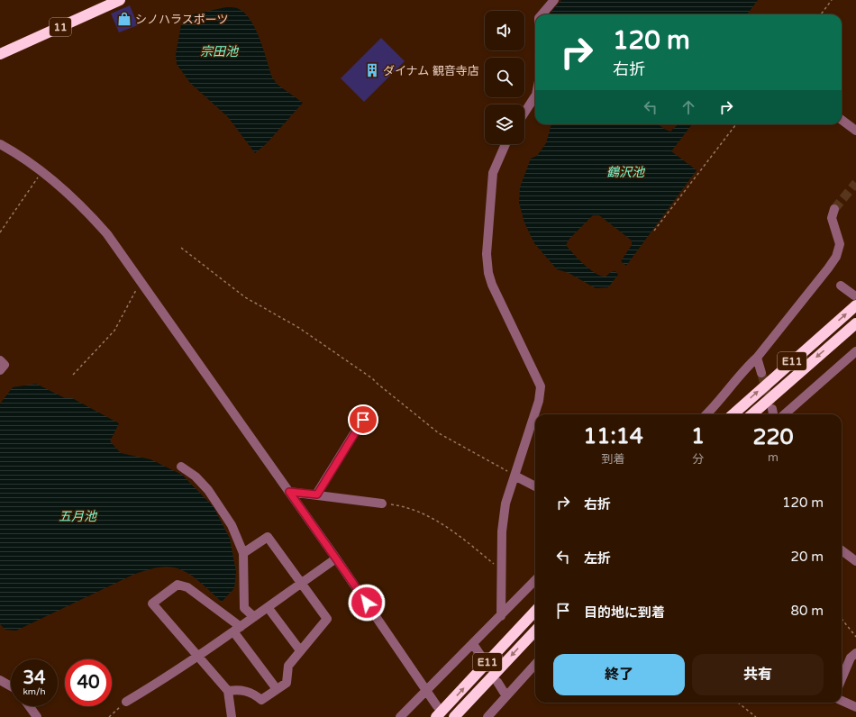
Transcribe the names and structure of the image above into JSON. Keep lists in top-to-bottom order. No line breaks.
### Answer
{"streets":{"highway":["11","E11"]},"water":["宗田池","鶴沢池","五月池"],"places":{"shop":["シノハラスポーツ"],"building":["ダイナム 観音寺店"]},"page":{"turn":["120 m","右折"],"eta":["11:14","到着","1","分","220","m"],"list":[{"name":"右折","value":"120 m"},{"name":"左折","value":"20 m"},{"name":"目的地に到着","value":"80 m"}],"buttons":["終了","共有"],"speed":"34 km/h","limit":"40"}}
